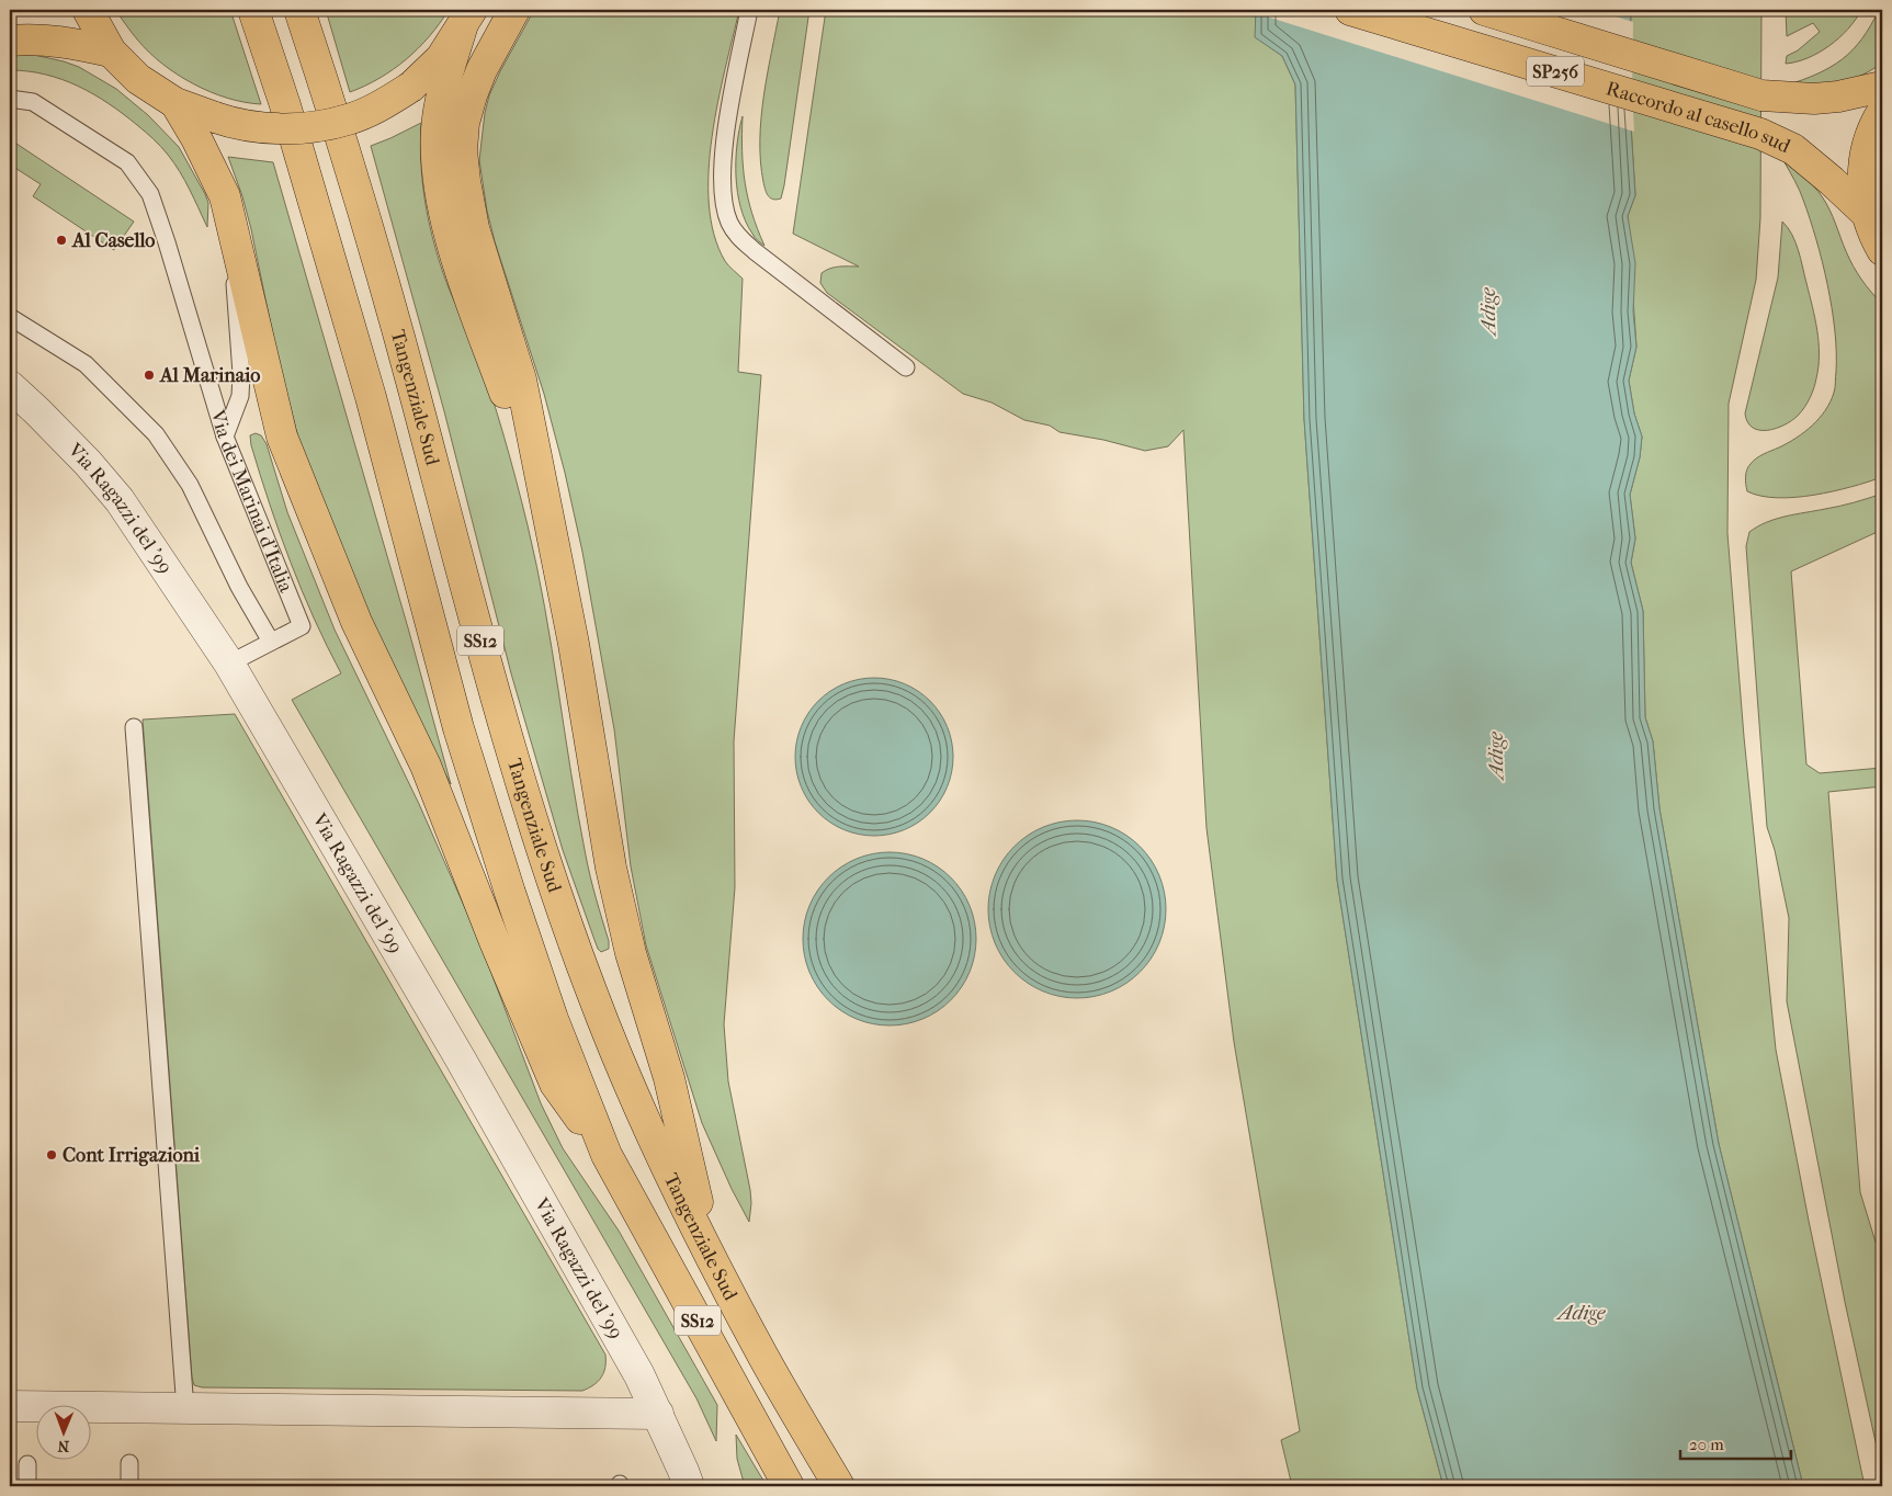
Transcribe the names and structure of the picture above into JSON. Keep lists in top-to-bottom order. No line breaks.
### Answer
{"streets":{"main road":["SP256","Raccordo al casello sud","Tangenziale Sud","SS12"],"street":["Via Ragazzi del '99"],"lane":["Via dei Marinai d'Italia"]},"crossings":[["Via dei Marinai d'Italia","Via Ragazzi del '99"]],"water":["Adige"],"places":["Al Casello","Al Marinaio","Cont Irrigazioni"],"scale_bar":"20 m","north":"bottom"}
